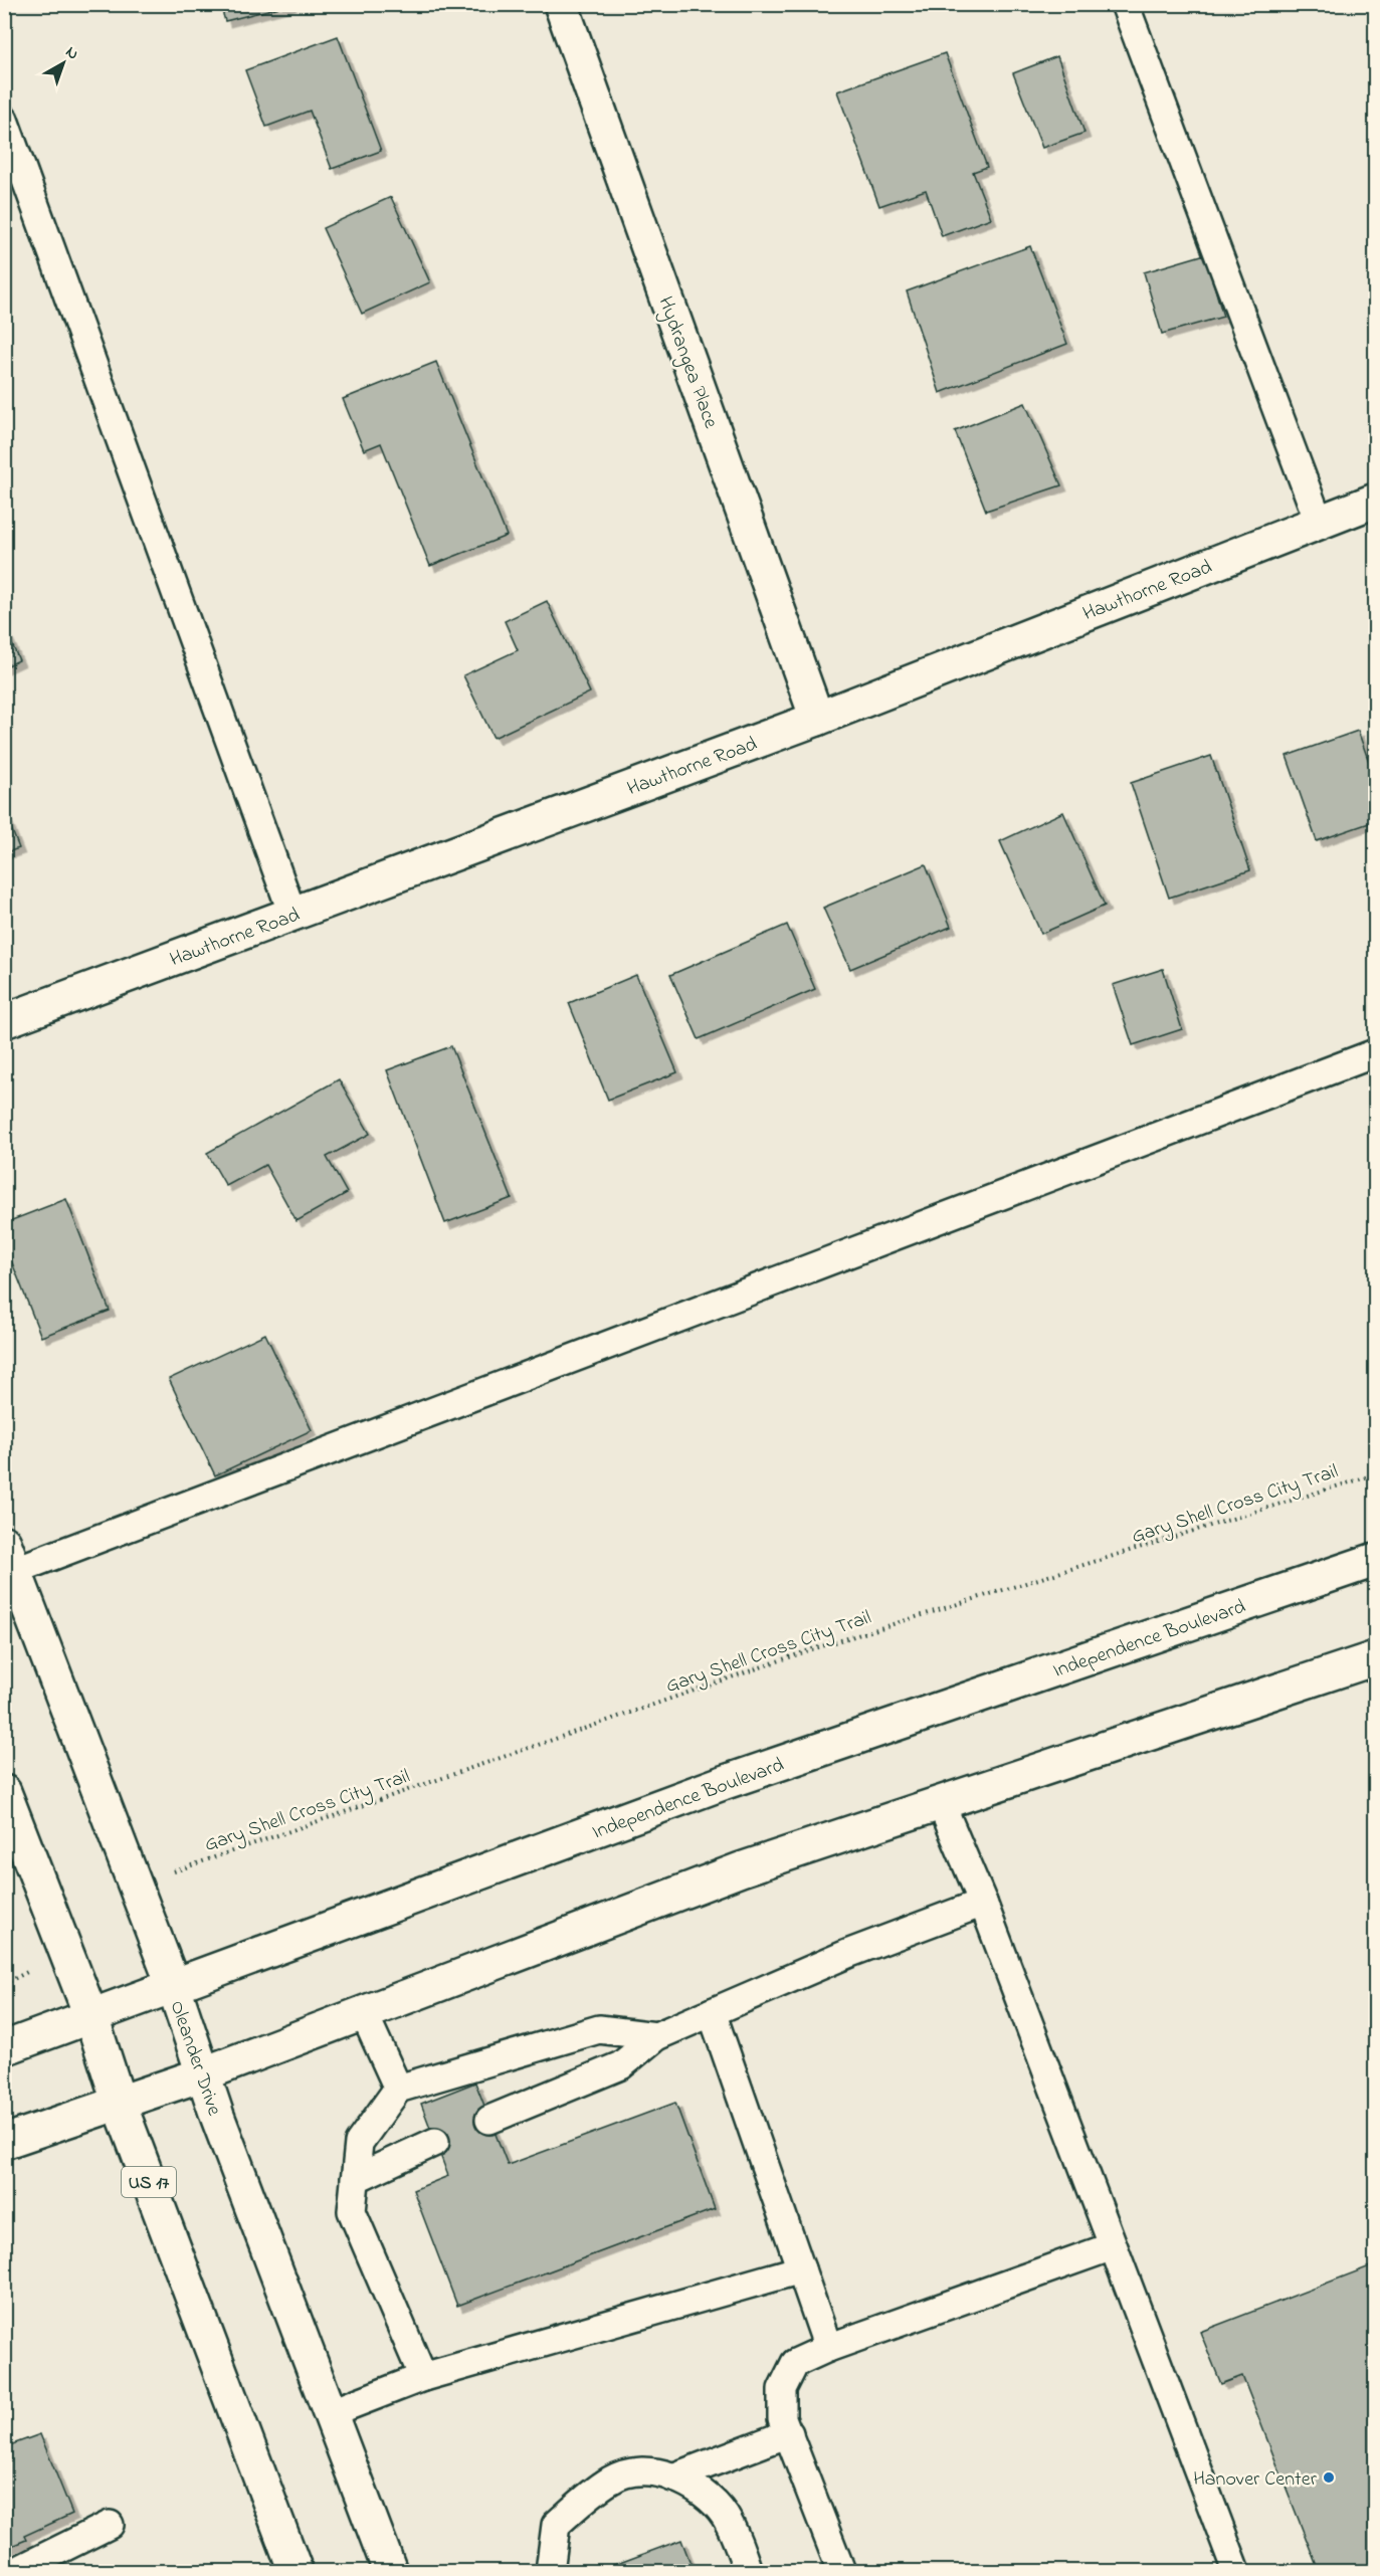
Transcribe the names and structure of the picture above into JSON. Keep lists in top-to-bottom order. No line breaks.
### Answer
{"streets":{"main road":["Hydrangea Place","Hawthorne Road","Independence Boulevard","Oleander Drive","US 17"],"path":["Gary Shell Cross City Trail"]},"crossings":[["Hydrangea Place","Hawthorne Road"],["Independence Boulevard","Oleander Drive"],["Independence Boulevard","US 17"]],"places":["Hanover Center"],"north":"top right"}
